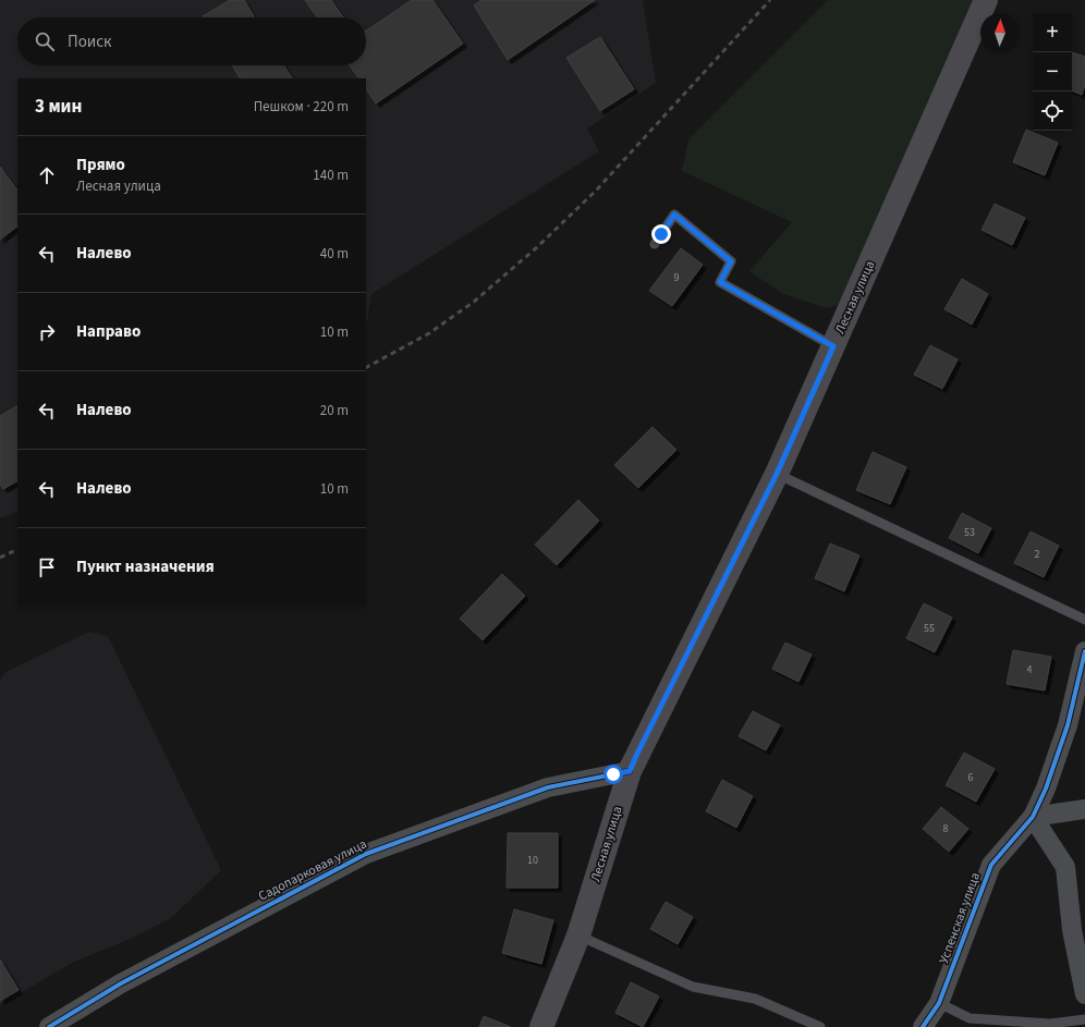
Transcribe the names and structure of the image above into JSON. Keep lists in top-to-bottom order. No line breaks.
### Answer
{"streets":{"main road":["Лесная улица"],"street":["Садопарковая улица","Успенская улица"]},"crossings":[["Лесная улица","Садопарковая улица"]],"house_numbers":["9","53","2","55","4","6","8","10"],"north":"top","page":{"map_buttons":["+","−"],"search":"Поиск","heading":["3 мин","Пешком · 220 m"],"list":[["Прямо","Лесная улица","140 m"],["Налево","40 m"],["Направо","10 m"],["Налево","20 m"],["Налево","10 m"],"Пункт назначения"]}}
